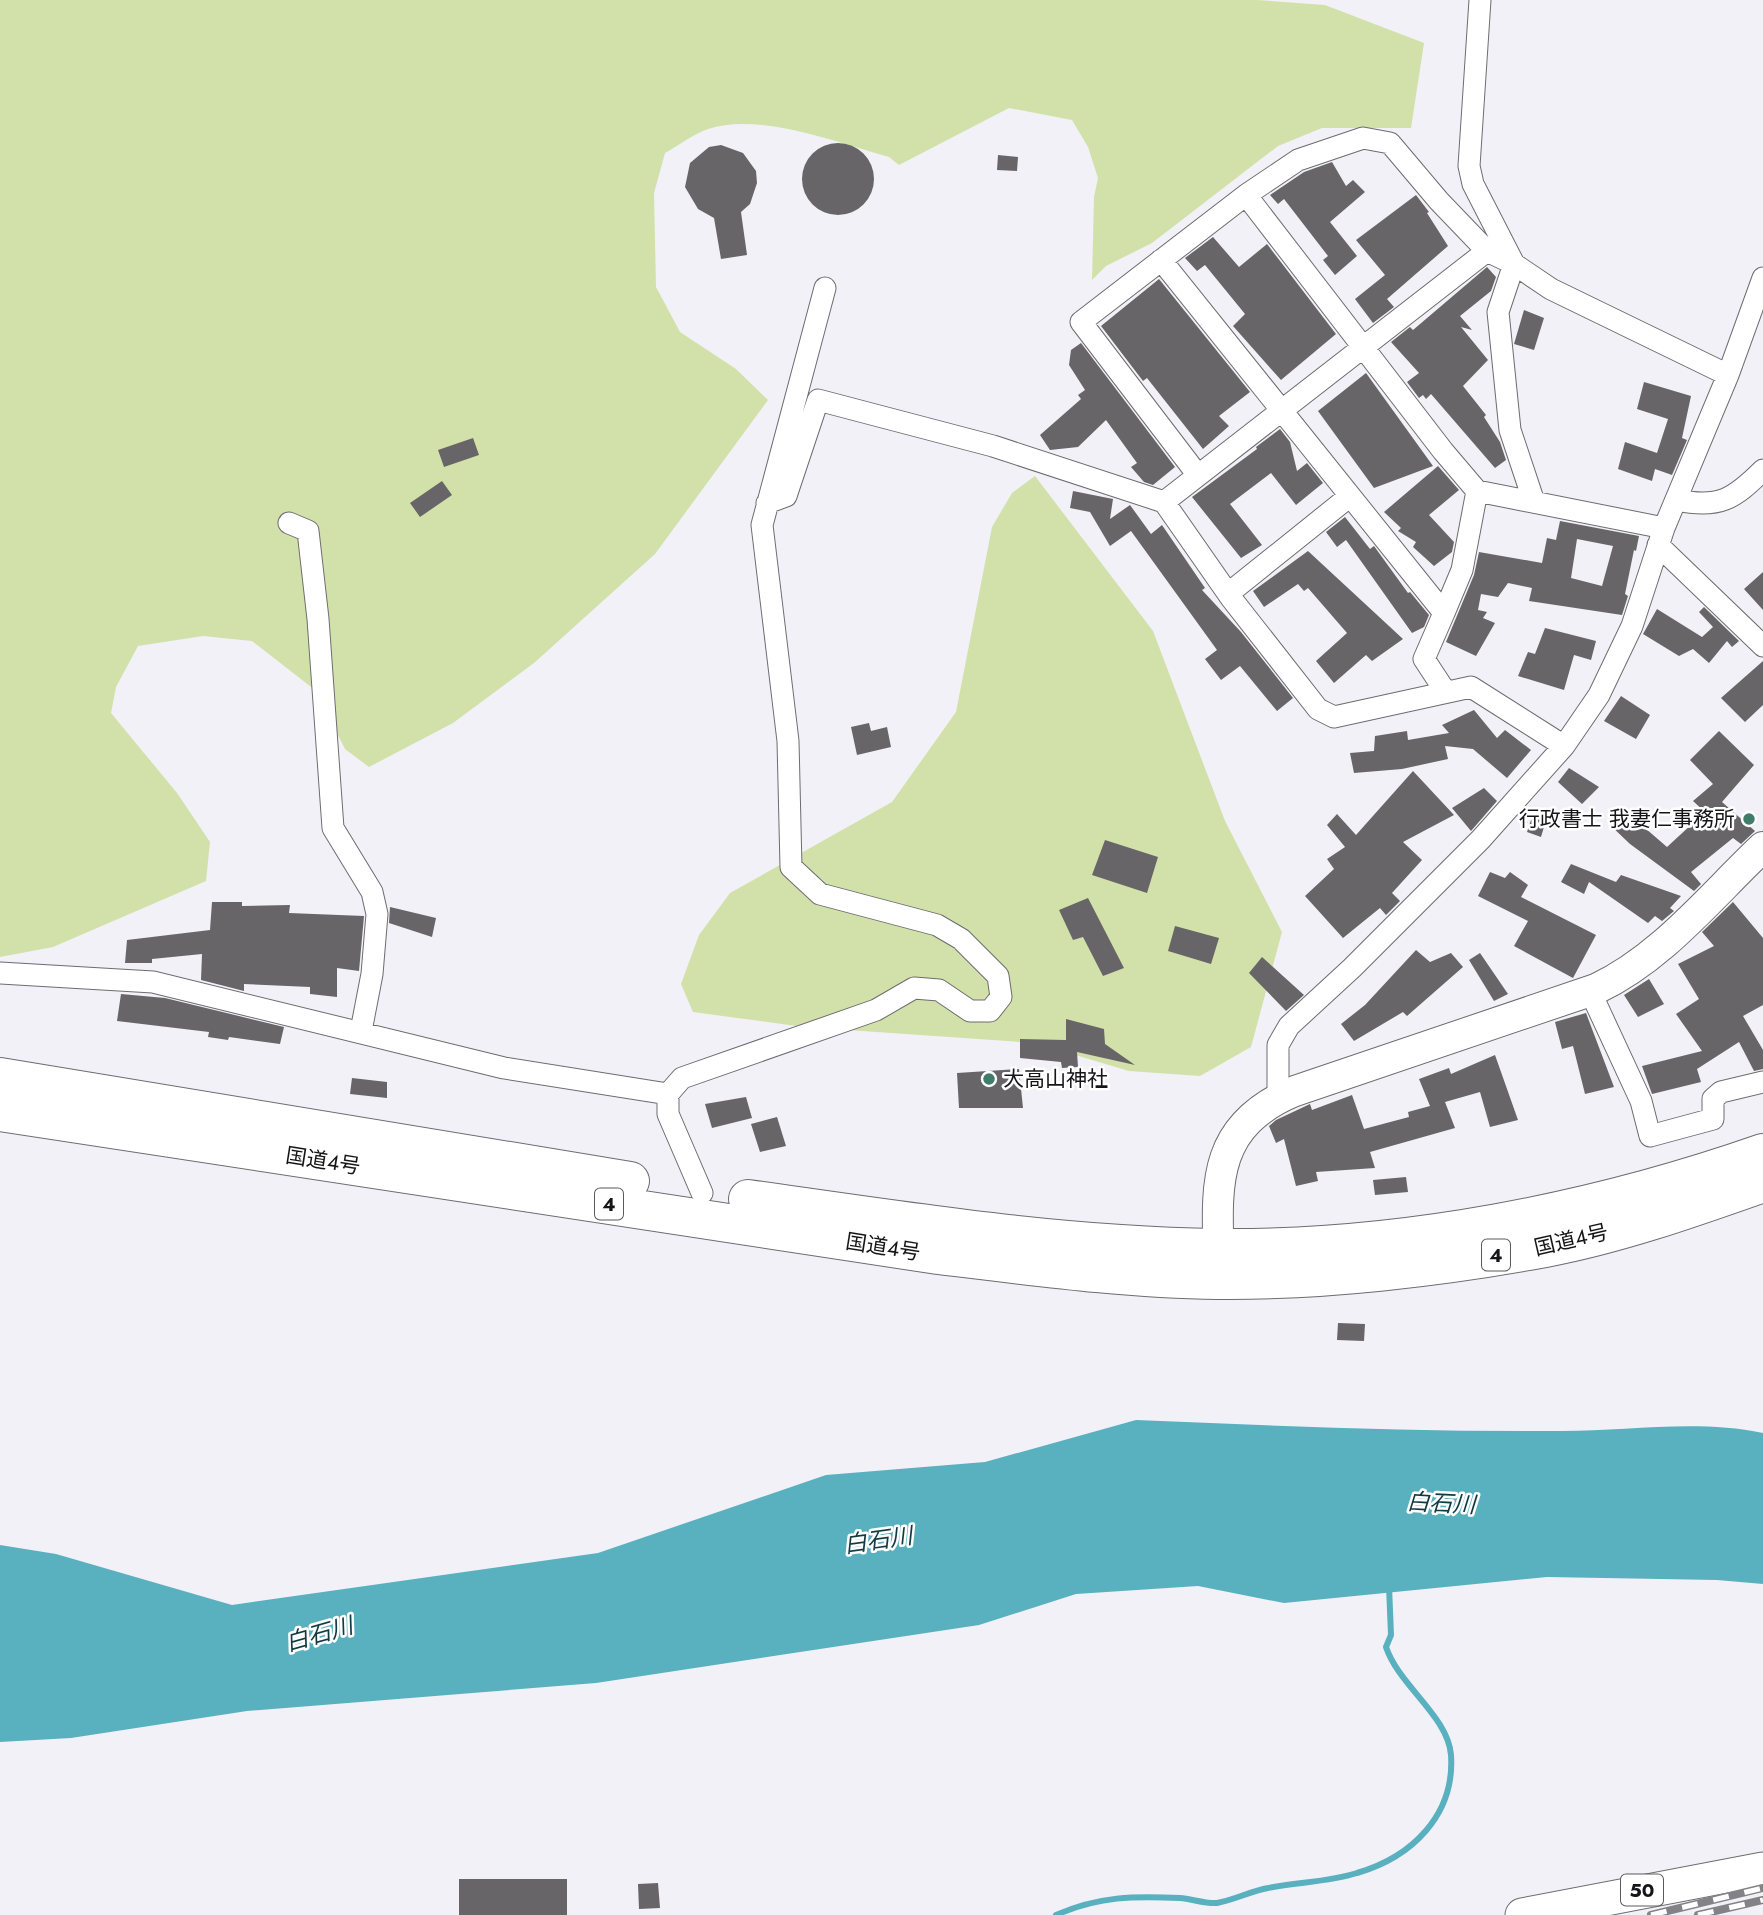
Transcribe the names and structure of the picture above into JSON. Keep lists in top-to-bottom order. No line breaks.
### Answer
{"streets":{"highway":["国道4号","4"],"main road":["50"]},"water":["白石川"],"places":["行政書士 我妻仁事務所","大高山神社"]}
